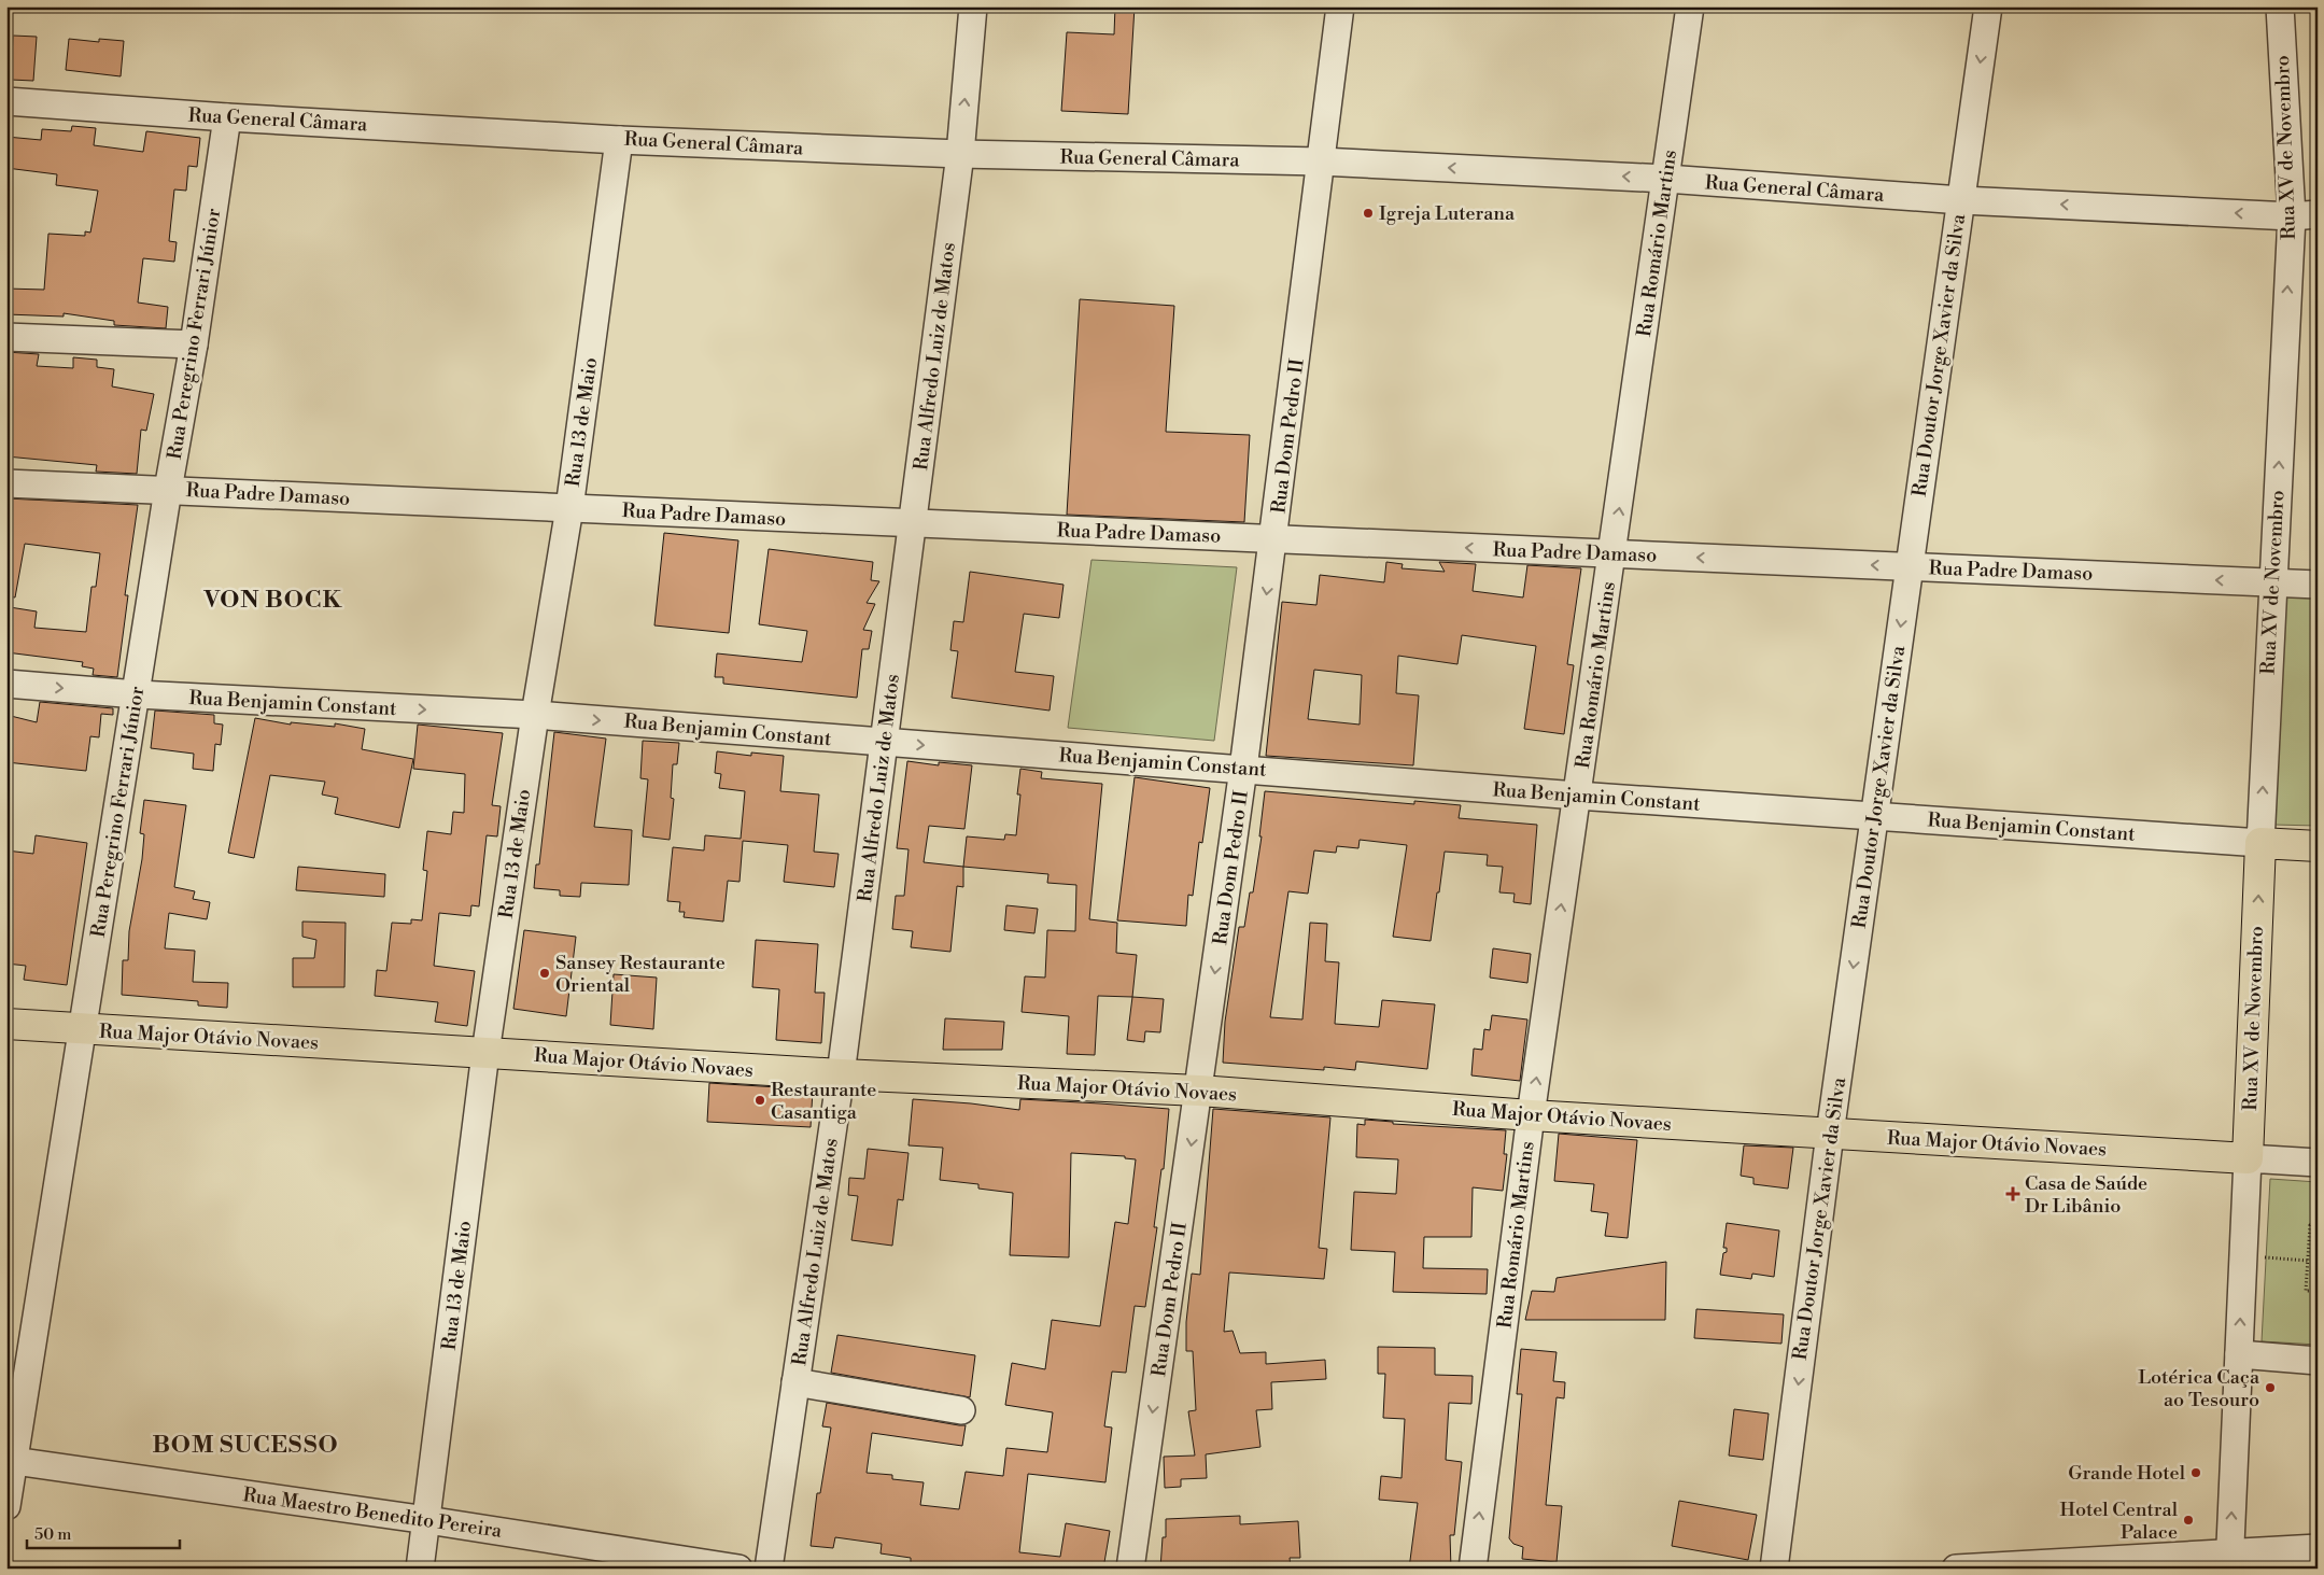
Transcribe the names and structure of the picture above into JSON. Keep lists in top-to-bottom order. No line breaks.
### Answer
{"streets":{"main road":["Rua XV de Novembro","Rua Benjamin Constant","Rua Major Otávio Novaes"],"street":["Rua General Câmara","Rua Romário Martins","Rua Peregrino Ferrari Júnior","Rua Doutor Jorge Xavier da Silva","Rua Alfredo Luiz de Matos","Rua 13 de Maio","Rua Dom Pedro II","Rua Padre Damaso","Rua Maestro Benedito Pereira"]},"crossings":[["Rua General Câmara","Rua XV de Novembro"],["Rua General Câmara","Rua Romário Martins"],["Rua General Câmara","Rua Peregrino Ferrari Júnior"],["Rua General Câmara","Rua Doutor Jorge Xavier da Silva"],["Rua General Câmara","Rua Alfredo Luiz de Matos"],["Rua General Câmara","Rua 13 de Maio"],["Rua General Câmara","Rua Dom Pedro II"],["Rua XV de Novembro","Rua Padre Damaso"],["Rua XV de Novembro","Rua Benjamin Constant"],["Rua XV de Novembro","Rua Major Otávio Novaes"],["Rua Romário Martins","Rua Padre Damaso"],["Rua Romário Martins","Rua Benjamin Constant"],["Rua Romário Martins","Rua Major Otávio Novaes"],["Rua Peregrino Ferrari Júnior","Rua Padre Damaso"],["Rua Peregrino Ferrari Júnior","Rua Benjamin Constant"],["Rua Peregrino Ferrari Júnior","Rua Major Otávio Novaes"],["Rua Peregrino Ferrari Júnior","Rua Maestro Benedito Pereira"],["Rua Doutor Jorge Xavier da Silva","Rua Padre Damaso"],["Rua Doutor Jorge Xavier da Silva","Rua Benjamin Constant"],["Rua Doutor Jorge Xavier da Silva","Rua Major Otávio Novaes"],["Rua Alfredo Luiz de Matos","Rua Padre Damaso"],["Rua Alfredo Luiz de Matos","Rua Benjamin Constant"],["Rua Alfredo Luiz de Matos","Rua Major Otávio Novaes"],["Rua 13 de Maio","Rua Padre Damaso"],["Rua 13 de Maio","Rua Benjamin Constant"],["Rua 13 de Maio","Rua Major Otávio Novaes"],["Rua 13 de Maio","Rua Maestro Benedito Pereira"],["Rua Dom Pedro II","Rua Padre Damaso"],["Rua Dom Pedro II","Rua Benjamin Constant"],["Rua Dom Pedro II","Rua Major Otávio Novaes"]],"one_way":["Rua XV de Novembro","Rua Romário Martins","Rua Doutor Jorge Xavier da Silva","Rua Dom Pedro II","Rua Padre Damaso","Rua Benjamin Constant"],"districts":["VON BOCK","BOM SUCESSO"],"places":{"other":["Igreja Luterana","Sansey Restaurante Oriental","Restaurante Casantiga","Lotérica Caça ao Tesouro","Grande Hotel","Hotel Central Palace"],"health":["Casa de Saúde Dr Libânio"]},"scale_bar":"50 m"}
